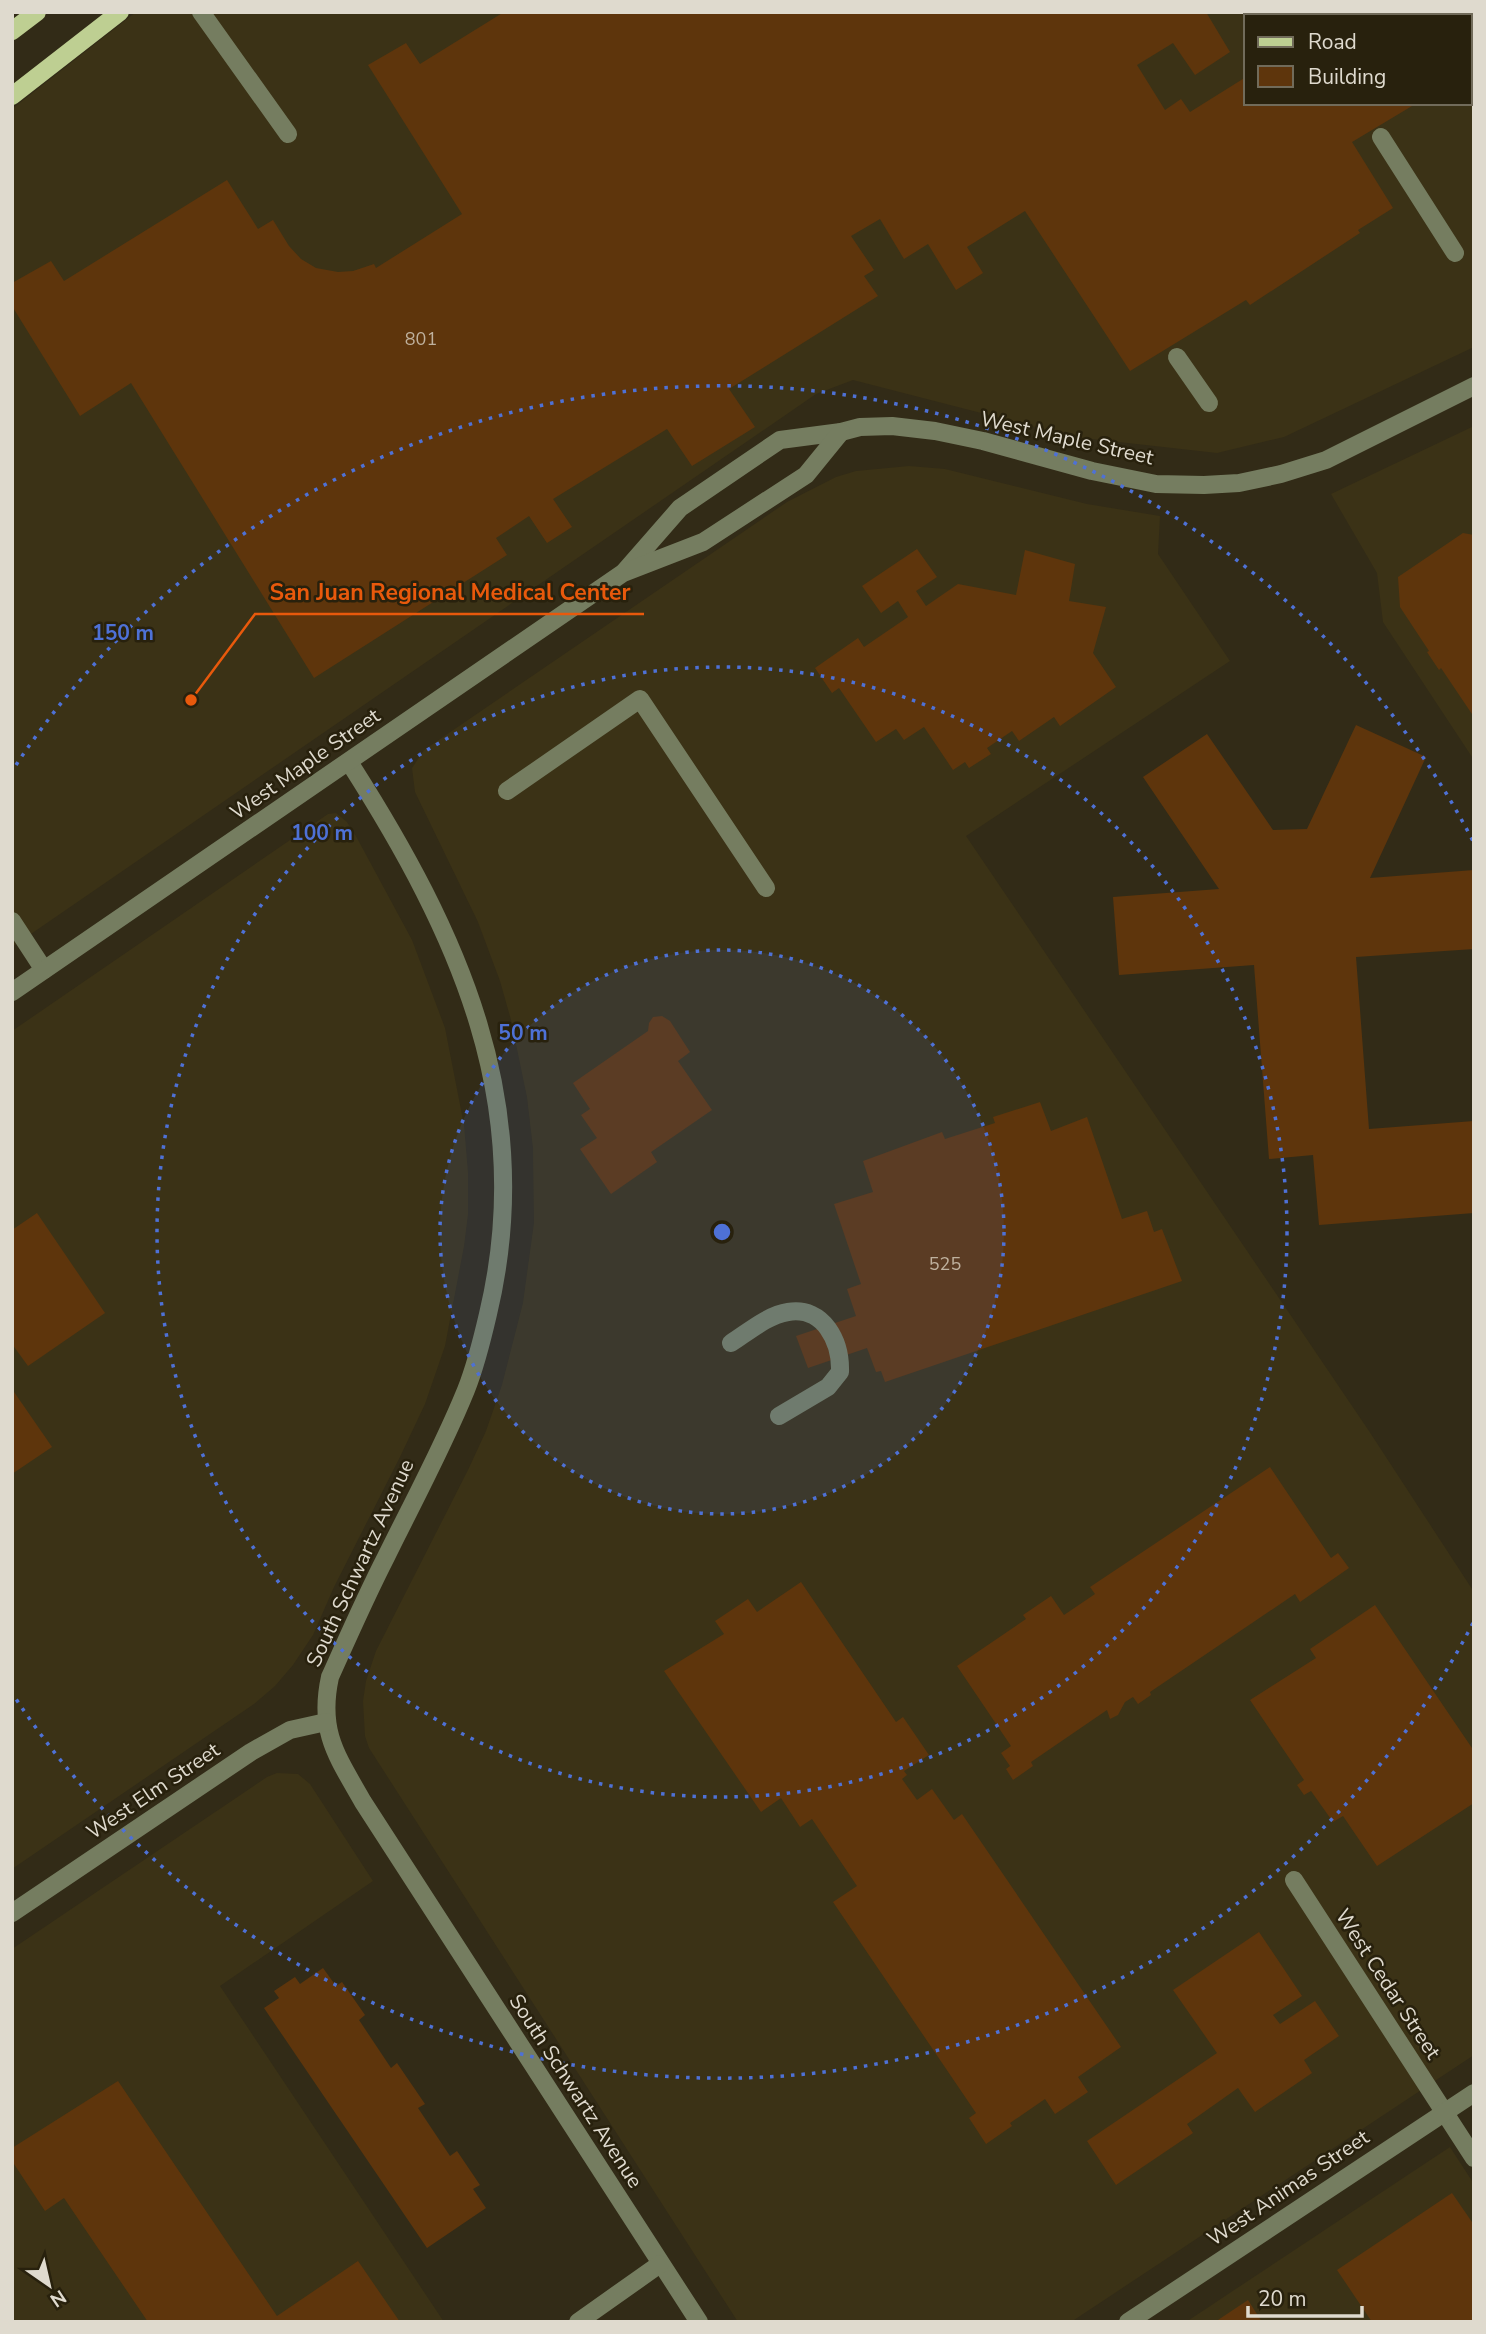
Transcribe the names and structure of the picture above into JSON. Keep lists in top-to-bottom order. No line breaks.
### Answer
{"streets":{"street":["West Maple Street","South Schwartz Avenue","West Elm Street","West Cedar Street","West Animas Street"]},"crossings":[["West Maple Street","South Schwartz Avenue"],["South Schwartz Avenue","West Elm Street"],["West Cedar Street","West Animas Street"]],"places":["San Juan Regional Medical Center"],"house_numbers":["801","525"],"legend":["Road","Building"],"scale_bar":"20 m","north":"bottom right","rings":["150 m","100 m","50 m"]}
